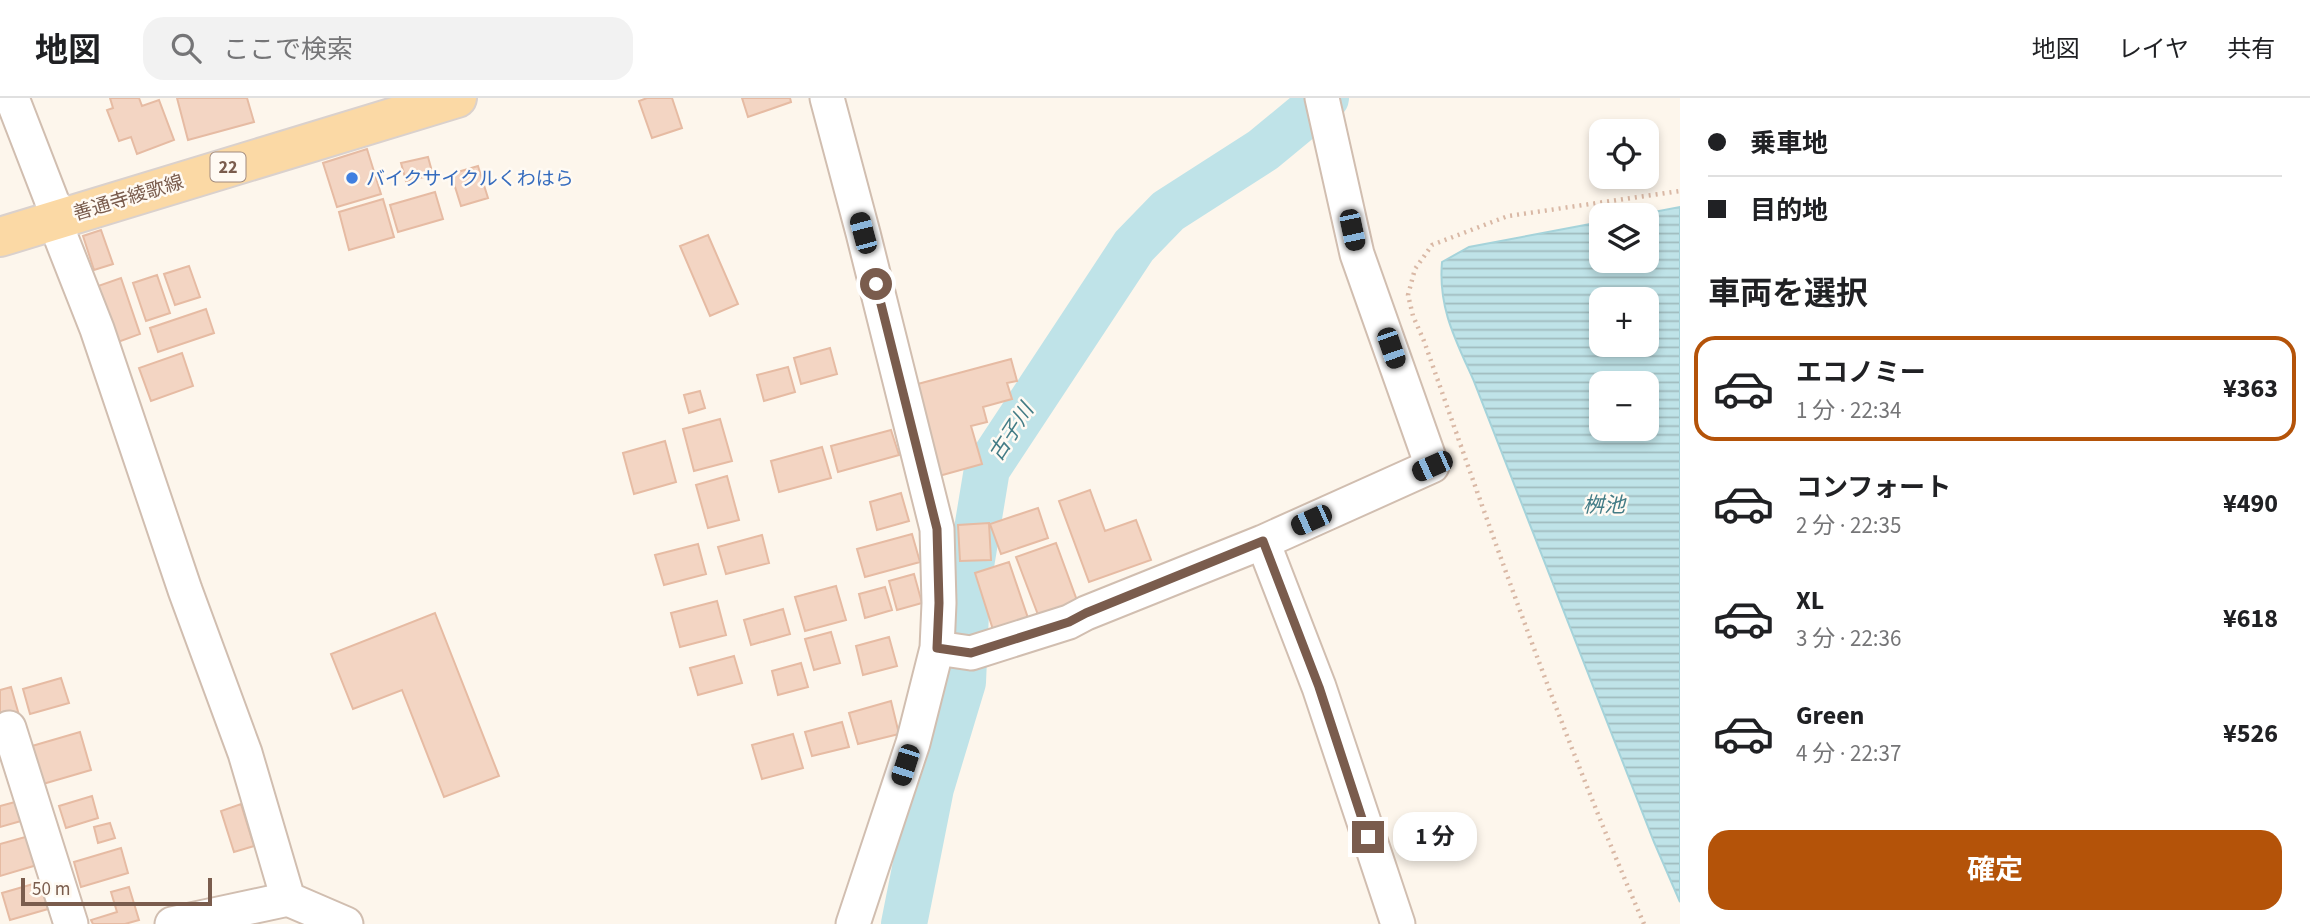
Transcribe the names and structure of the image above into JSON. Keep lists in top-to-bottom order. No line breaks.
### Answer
{"streets":{"main road":["22","善通寺綾歌線"]},"water":["古子川","桝池"],"places":["バイクサイクルくわはら"],"scale_bar":"50 m","page":{"header":"地図","search":"ここで検索","nav":["地図","レイヤ","共有"],"banner":["乗車地","目的地"],"map_buttons":["+","−"],"heading":"車両を選択","list":[{"name":"エコノミー","note":"1 分 · 22:34","value":"¥363"},{"name":"コンフォート","note":"2 分 · 22:35","value":"¥490"},{"name":"XL","note":"3 分 · 22:36","value":"¥618"},{"name":"Green","note":"4 分 · 22:37","value":"¥526"}],"bubble":"1 分","buttons":"確定","scale":"50 m"}}
